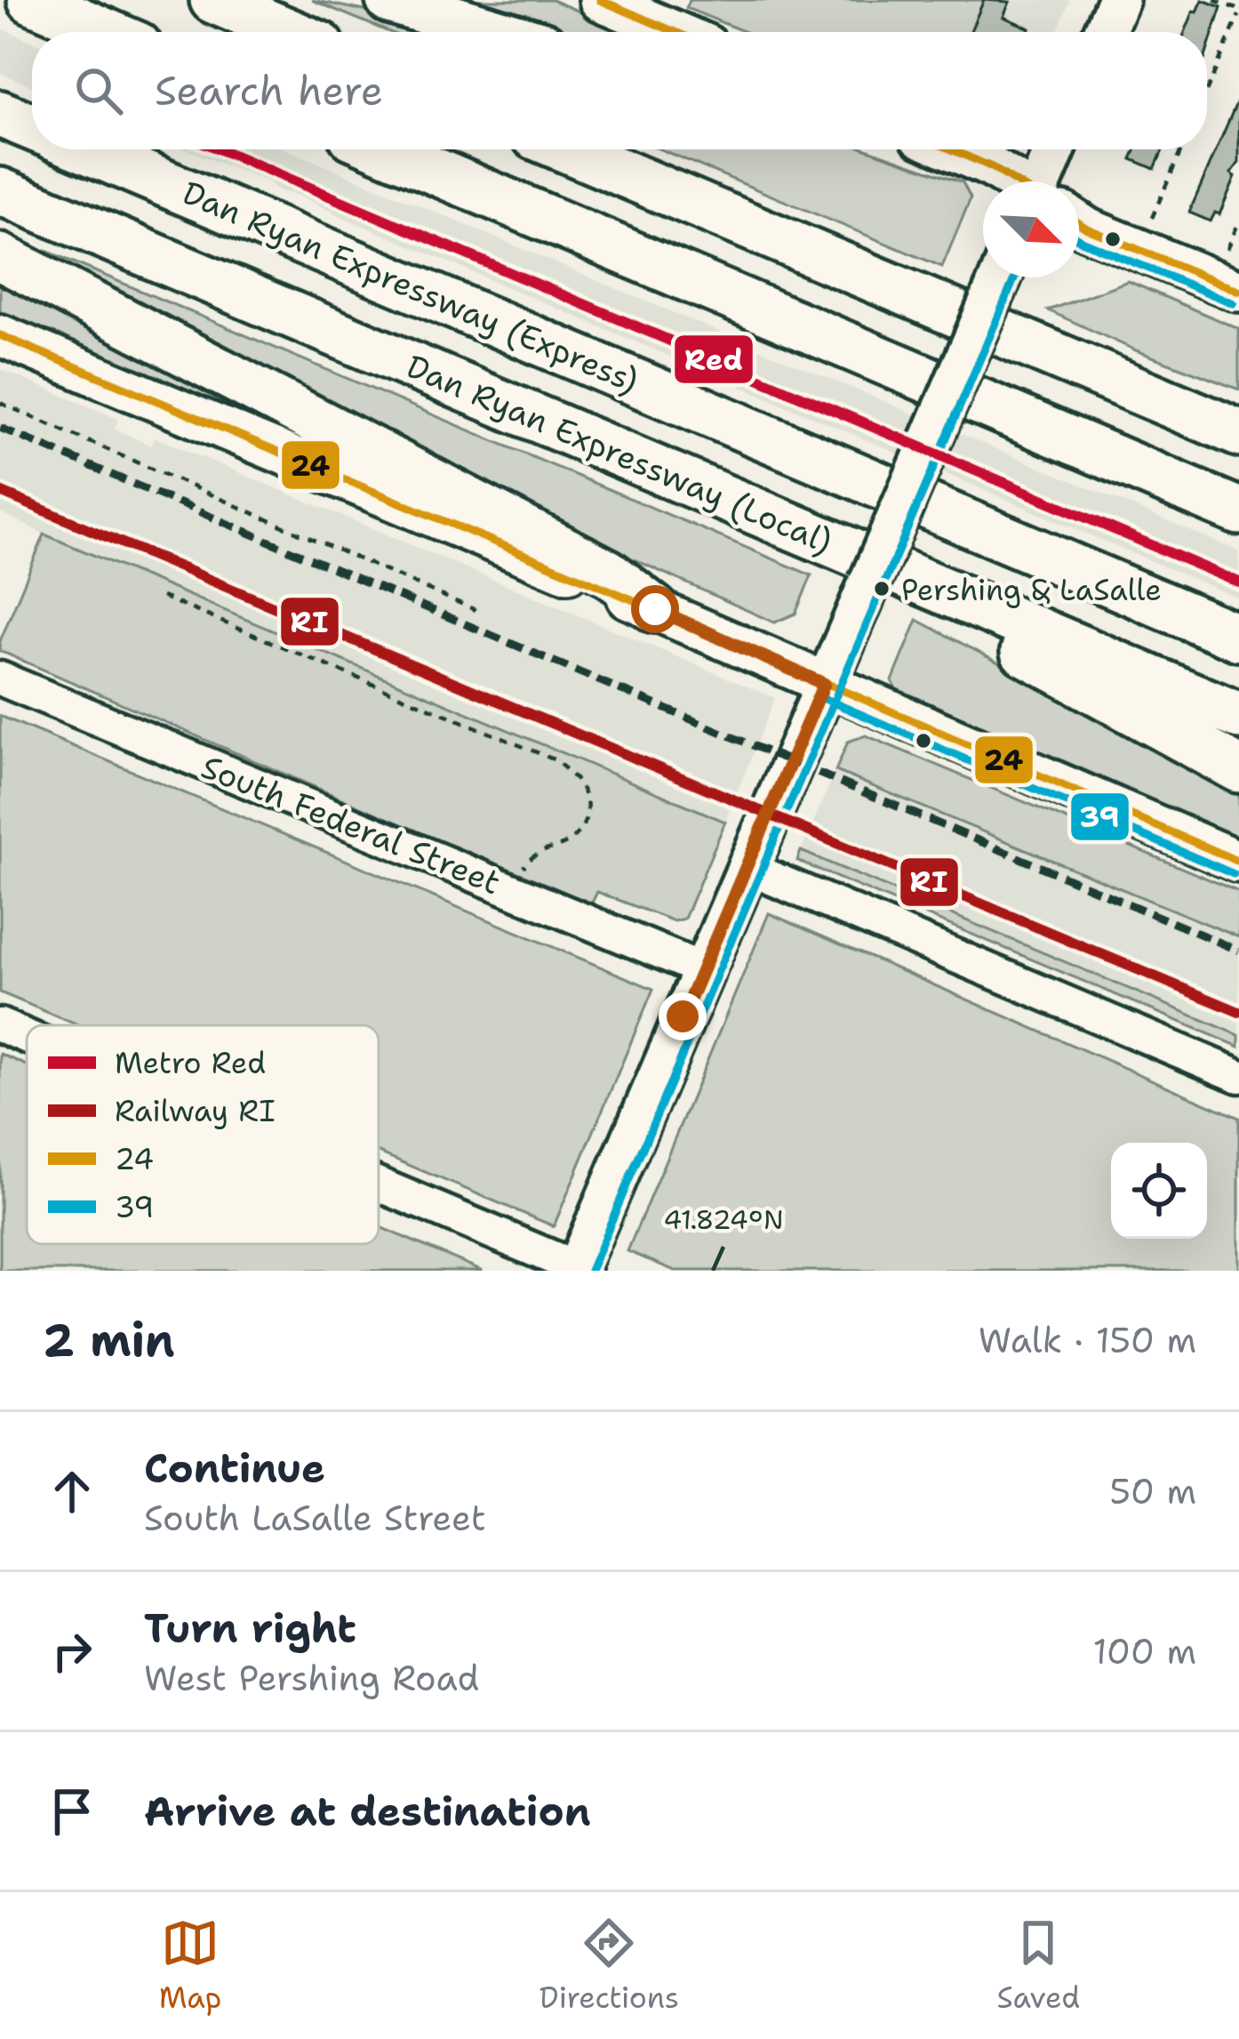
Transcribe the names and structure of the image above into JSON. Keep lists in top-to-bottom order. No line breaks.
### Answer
{"streets":{"highway":["Dan Ryan Expressway (Express)","Dan Ryan Expressway (Local)"],"street":["South Federal Street"]},"places":["Pershing & LaSalle"],"lines":["transit line 24","metro line Red","transit line 39","rail line RI"],"legend":["Metro Red","Railway RI","24","39"],"north":"bottom right","page":{"search":"Search here","heading":["2 min","Walk · 150 m"],"list":[["Continue","South LaSalle Street","50 m"],["Turn right","West Pershing Road","100 m"],"Arrive at destination"],"nav":["Map","Directions","Saved"]},"coordinates":["41.824°N"]}
